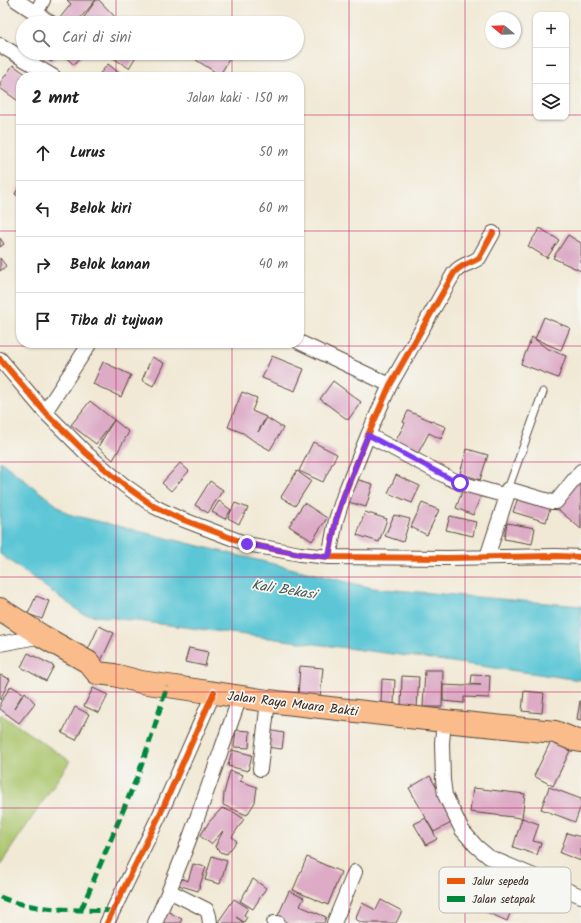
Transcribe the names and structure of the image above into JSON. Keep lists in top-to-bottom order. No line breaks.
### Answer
{"streets":{"main road":["Jalan Raya Muara Bakti"]},"water":["Kali Bekasi"],"legend":["Jalur sepeda","Jalan setapak"],"north":"left","page":{"map_buttons":["+","−"],"search":"Cari di sini","heading":["2 mnt","Jalan kaki · 150 m"],"list":[["Lurus","50 m"],["Belok kiri","60 m"],["Belok kanan","40 m"],"Tiba di tujuan"]}}
